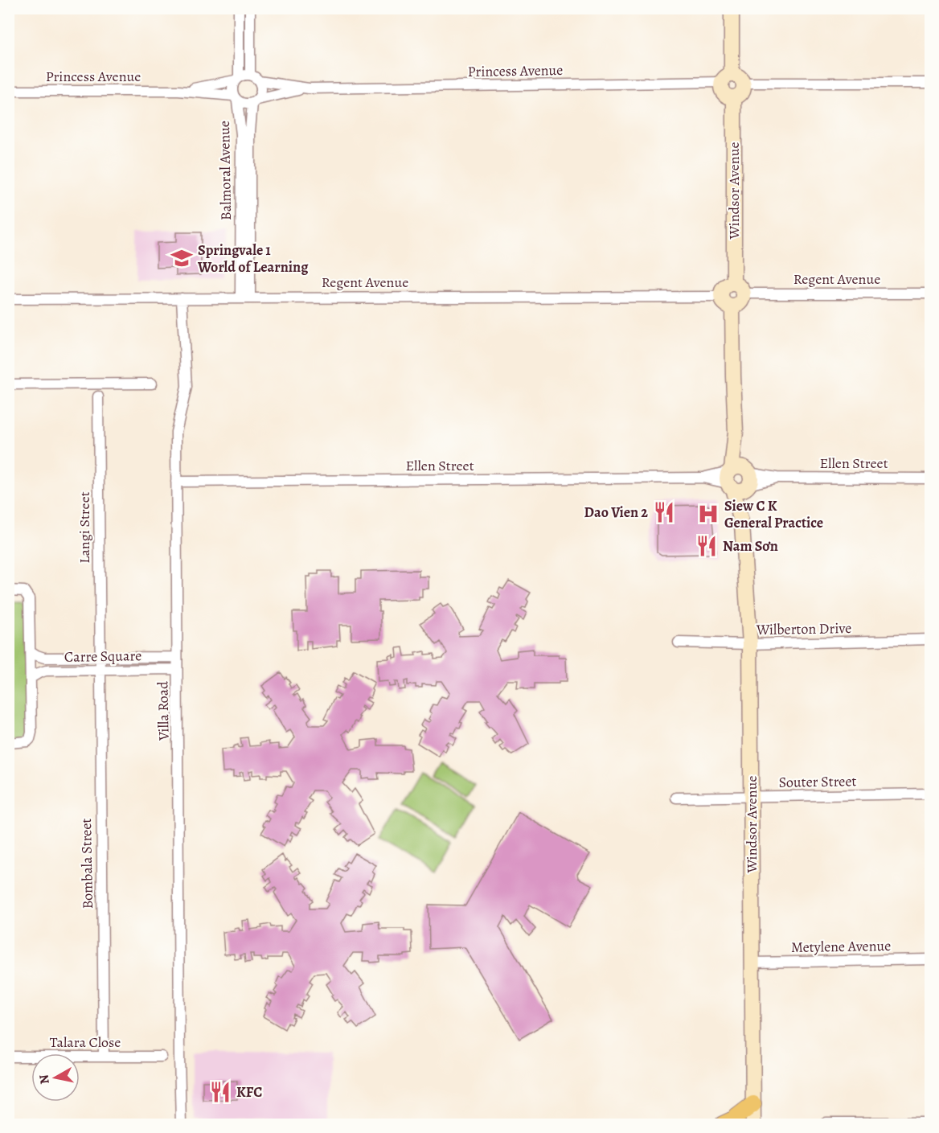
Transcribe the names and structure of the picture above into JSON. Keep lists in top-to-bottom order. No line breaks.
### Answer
{"streets":{"street":["Princess Avenue","Balmoral Avenue","Windsor Avenue","Regent Avenue","Ellen Street","Langi Street","Wilberton Drive","Carre Square","Villa Road","Souter Street","Bombala Street","Metylene Avenue","Talara Close"]},"crossings":[["Princess Avenue","Balmoral Avenue"],["Princess Avenue","Windsor Avenue"],["Balmoral Avenue","Regent Avenue"],["Windsor Avenue","Regent Avenue"],["Windsor Avenue","Ellen Street"],["Windsor Avenue","Wilberton Drive"],["Windsor Avenue","Souter Street"],["Windsor Avenue","Metylene Avenue"],["Regent Avenue","Villa Road"],["Ellen Street","Villa Road"],["Langi Street","Carre Square"],["Langi Street","Bombala Street"],["Carre Square","Villa Road"],["Carre Square","Bombala Street"],["Bombala Street","Talara Close"]],"places":{"school or university":["Springvale 1 World of Learning"],"restaurant":["Dao Vien 2","Nam Sơn","KFC"],"hospital":["Siew C K General Practice"]},"north":"left"}
